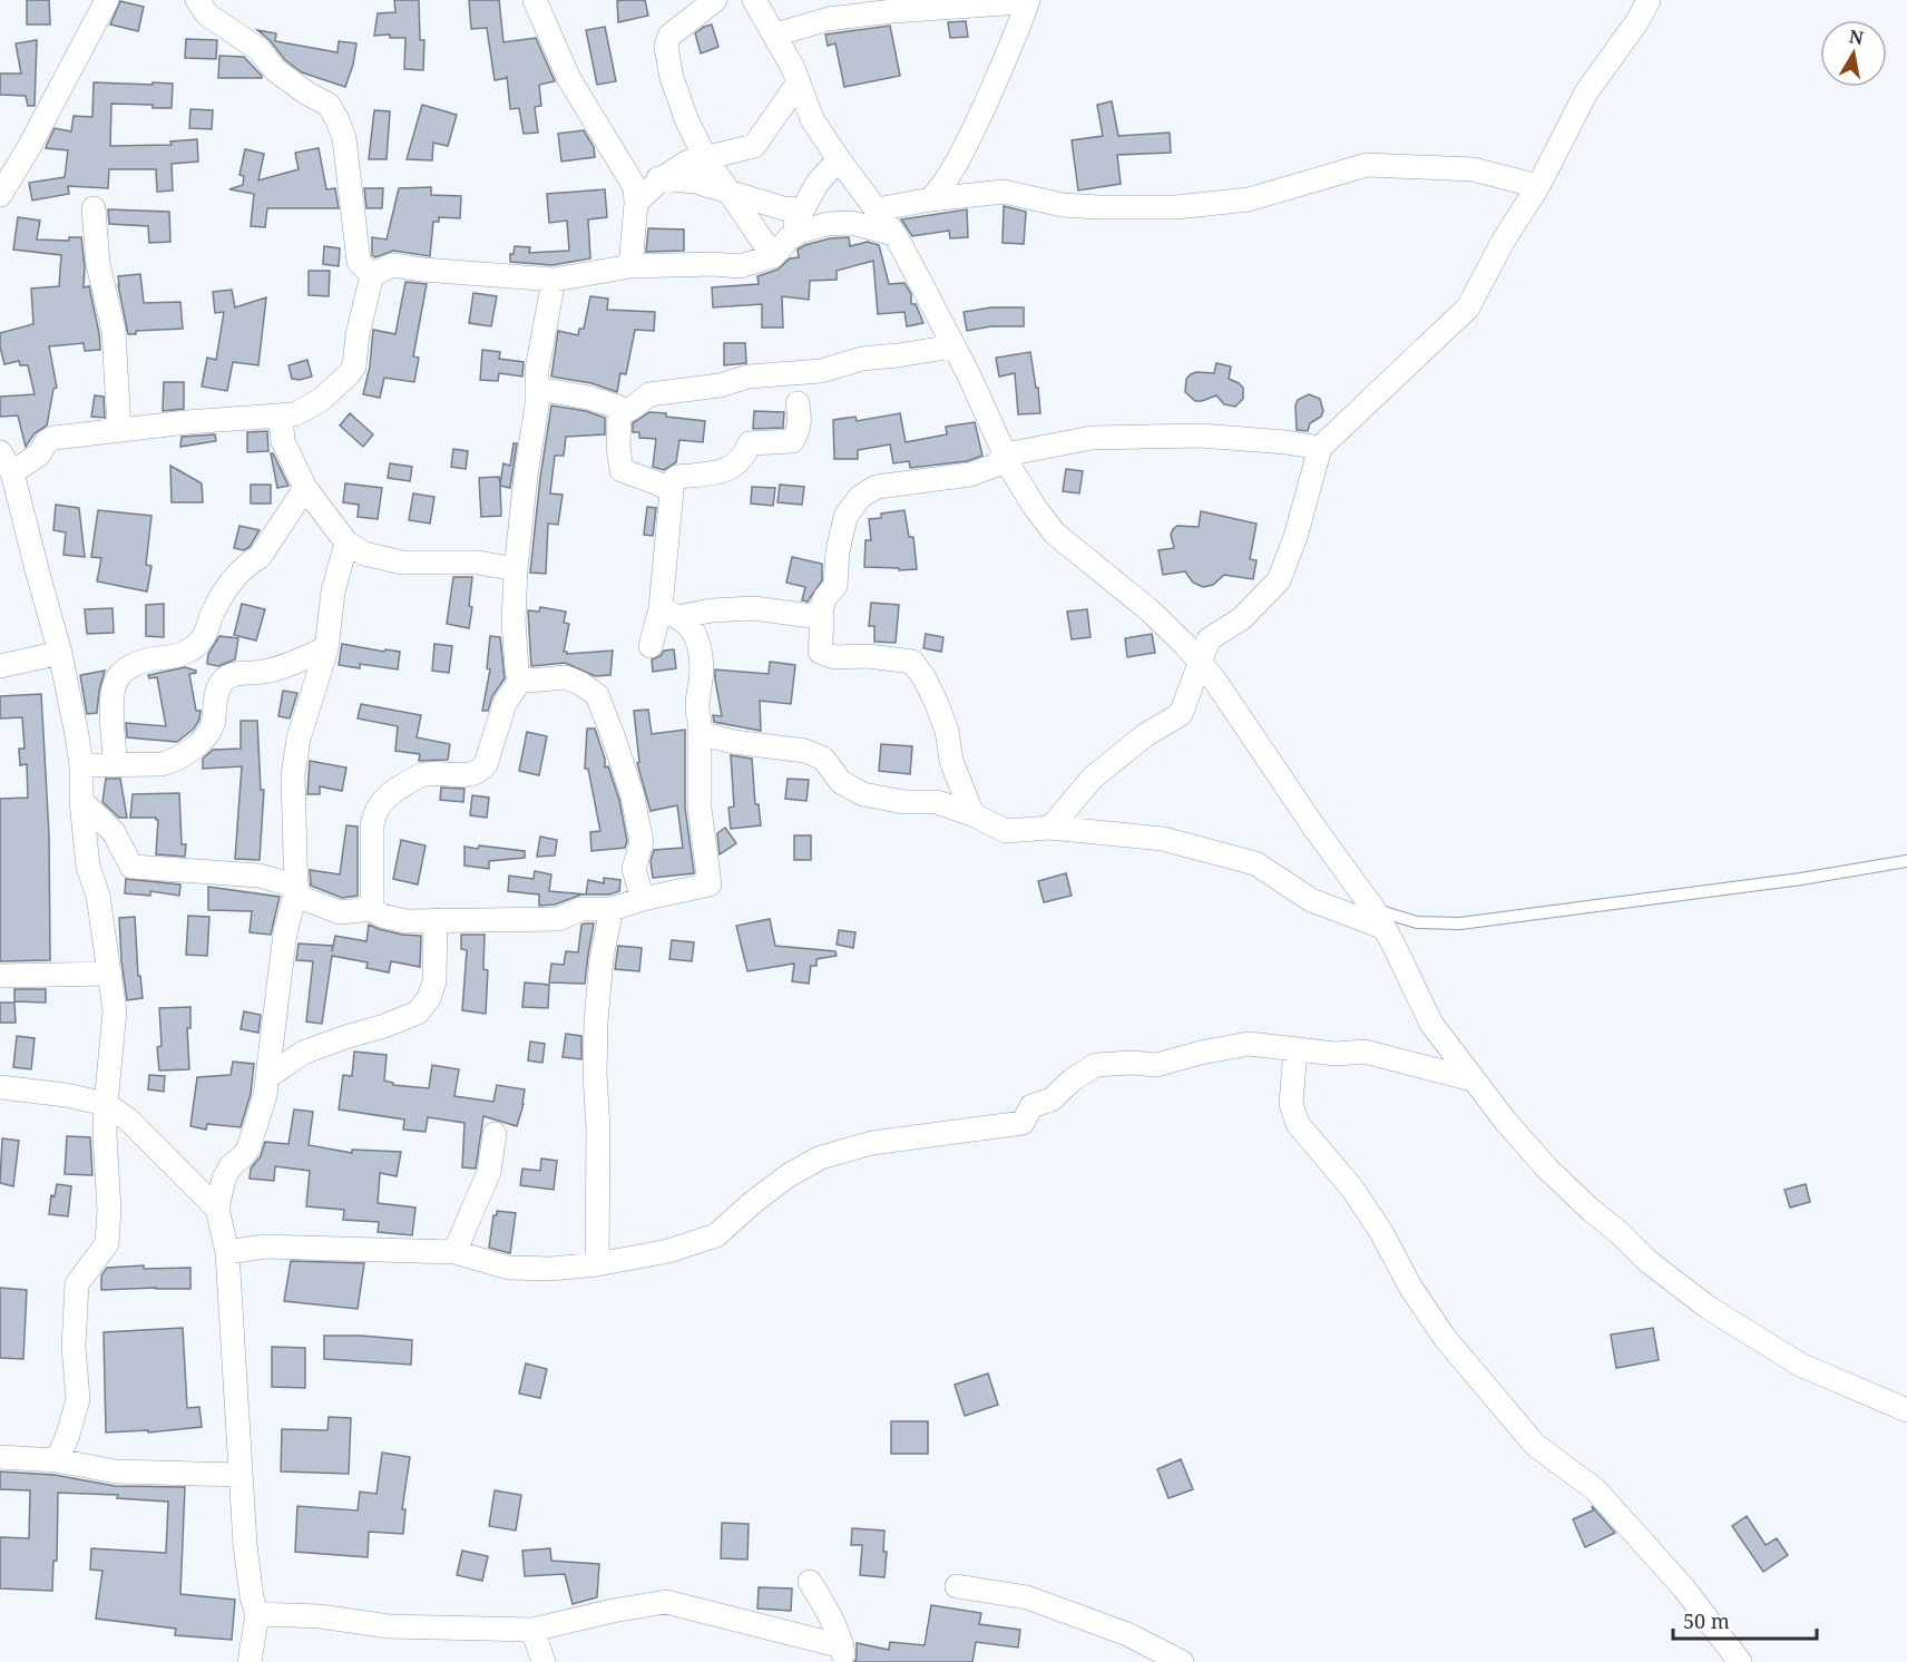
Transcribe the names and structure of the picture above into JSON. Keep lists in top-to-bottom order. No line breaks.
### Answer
{"scale_bar":"50 m","north":"top"}
